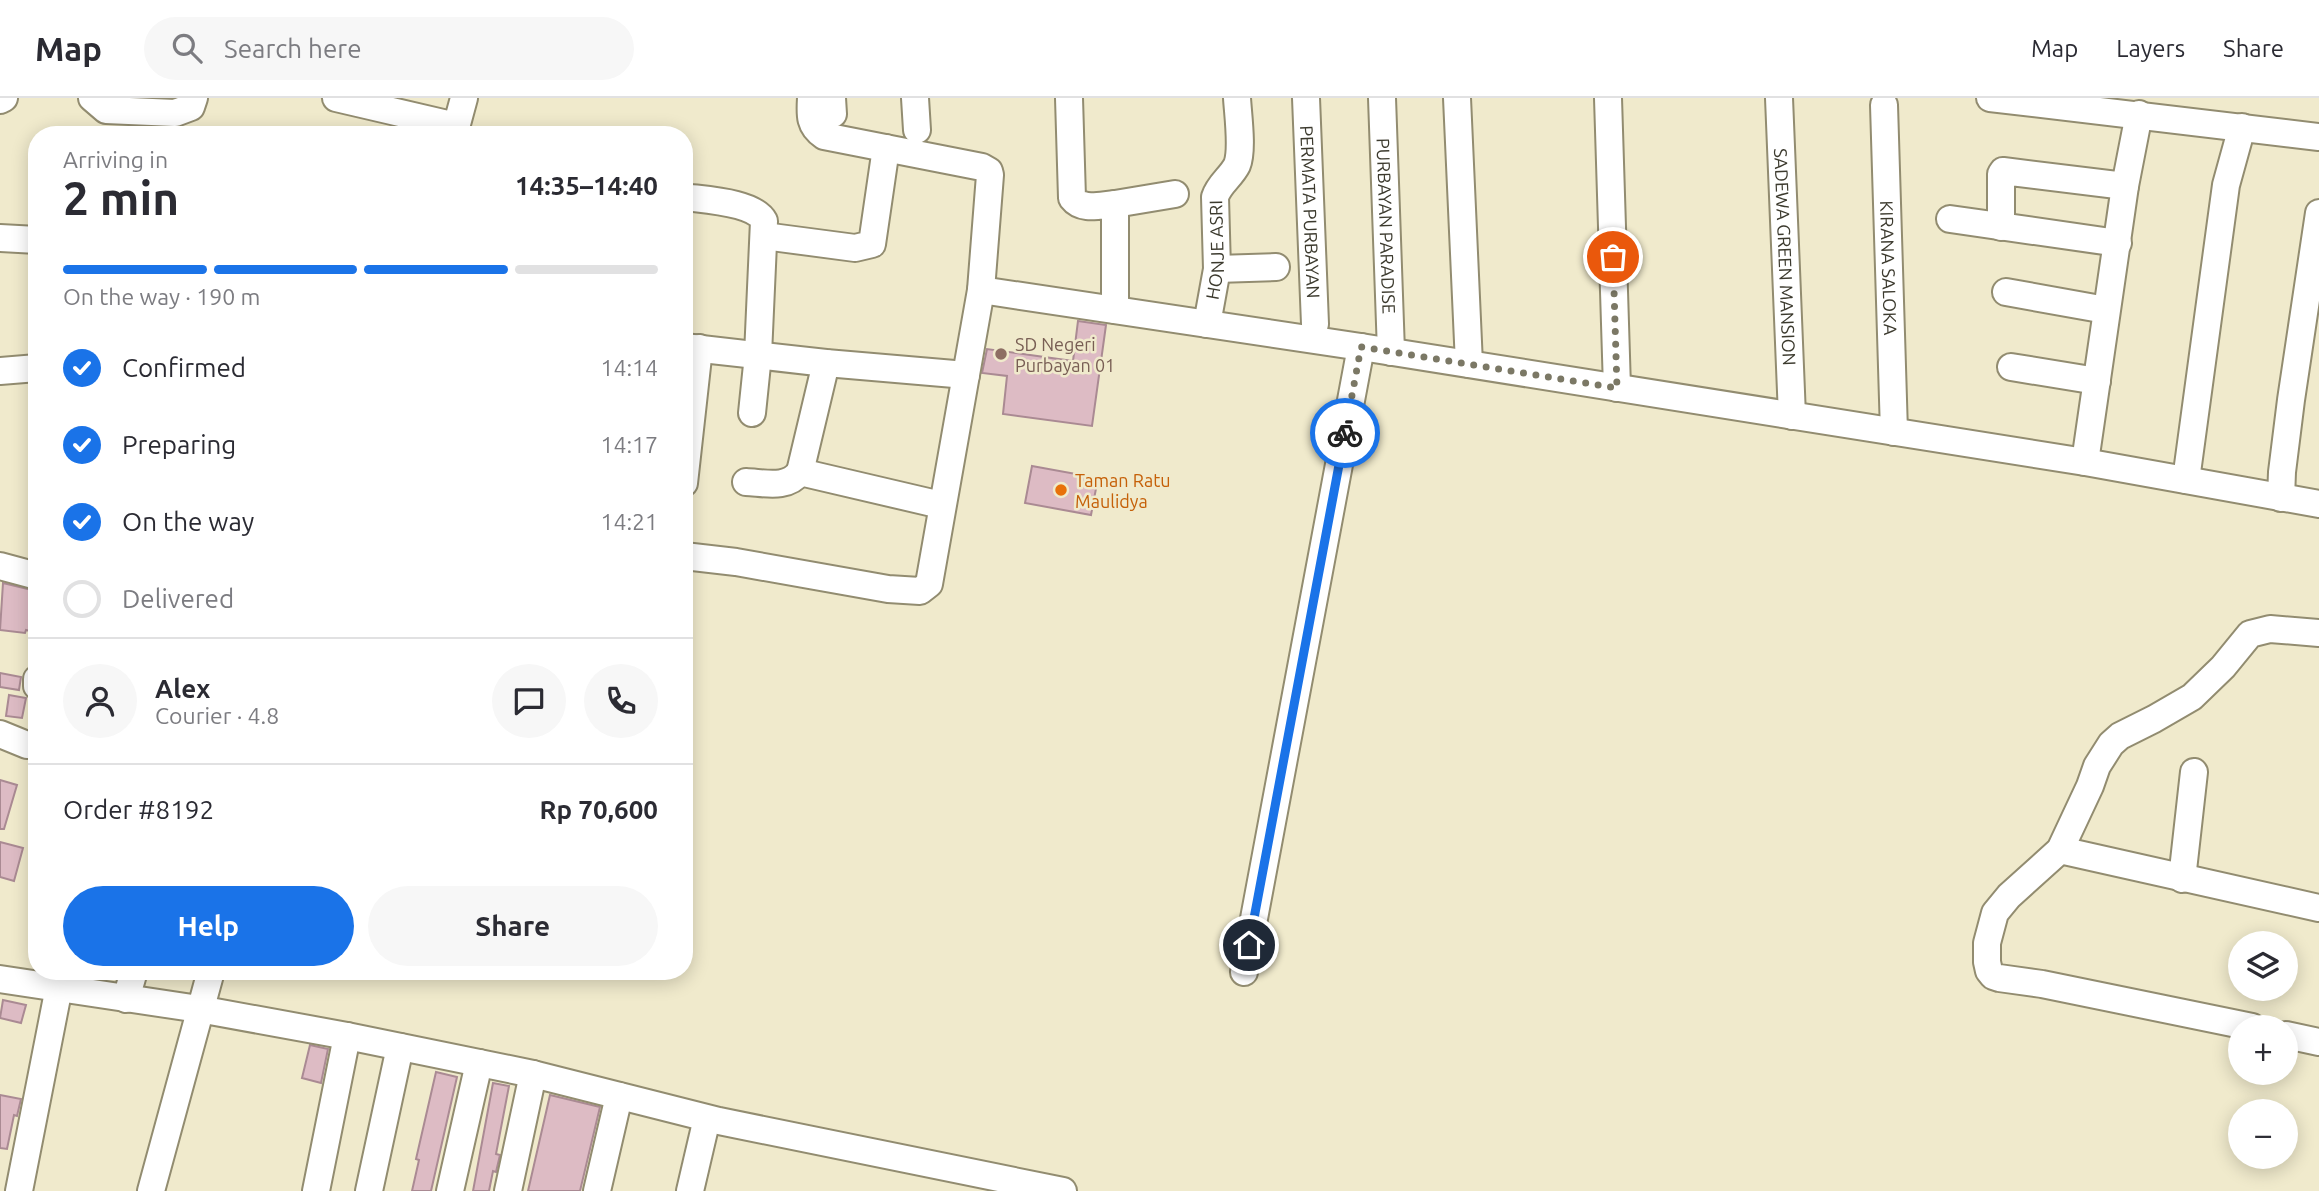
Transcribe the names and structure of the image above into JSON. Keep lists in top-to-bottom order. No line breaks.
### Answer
{"streets":{"street":["PERMATA PURBAYAN","PURBAYAN PARADISE","HONJE ASRI","SADEWA GREEN MANSION","KIRANA SALOKA"]},"places":["SD Negeri Purbayan 01","Taman Ratu Maulidya"],"page":{"header":"Map","search":"Search here","nav":["Map","Layers","Share"],"heading":["2 min","Arriving in","14:35–14:40"],"panel":["Alex","Courier · 4.8","Order #8192","Rp 70,600"],"bar":"On the way · 190 m","list":[["Confirmed","14:14"],["Preparing","14:17"],["On the way","14:21"],"Delivered"],"buttons":["Help","Share"],"map_buttons":["+","−"]}}
